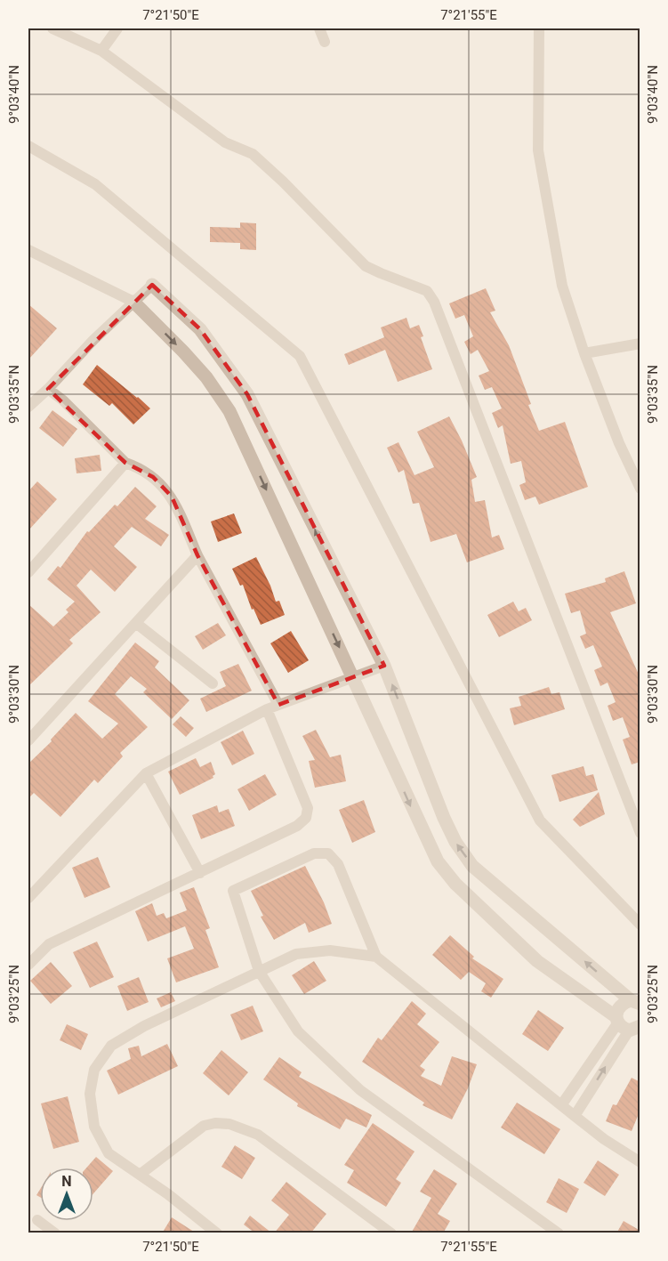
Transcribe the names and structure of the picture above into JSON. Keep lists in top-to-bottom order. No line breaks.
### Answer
{"north":"top","coordinates":["7°21'50\"E","7°21'55\"E","9°03'40\"N","9°03'35\"N","9°03'30\"N","9°03'25\"N"]}
